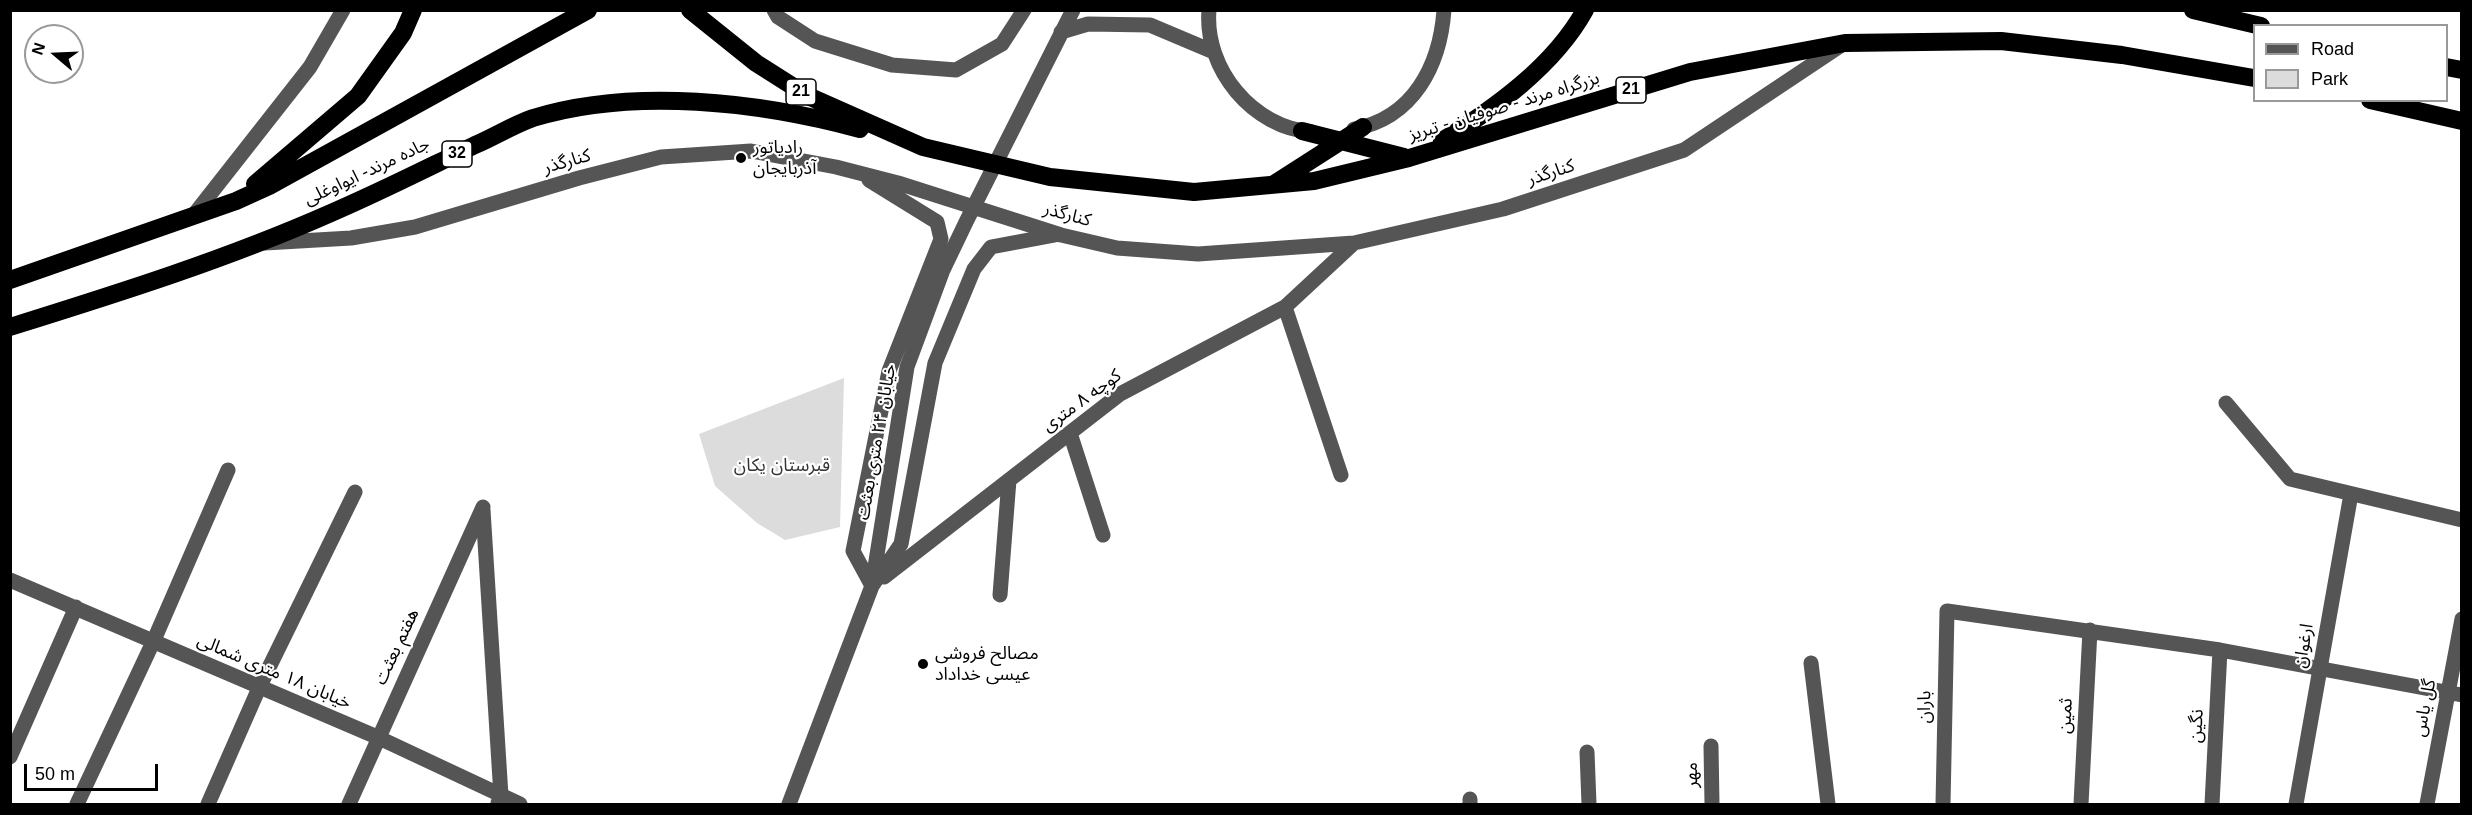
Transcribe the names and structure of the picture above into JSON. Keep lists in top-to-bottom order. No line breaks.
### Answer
{"streets":{"highway":["21","بزرگراه مرند - صوفیان - تبریز","32","جاده مرند- ایواوغلی"],"street":["کنارگذر","کوچه ۸ متری","خیابان ۲۴ متری بعثت","ارغوان","هفتم بعثت","خیابان ۱۸ متری شمالی","باران","گل یاس","ثمین","نگین","مهر"]},"crossings":[["21","بزرگراه مرند - صوفیان - تبریز"],["21","جاده مرند- ایواوغلی"],["بزرگراه مرند - صوفیان - تبریز","کنارگذر"],["بزرگراه مرند - صوفیان - تبریز","جاده مرند- ایواوغلی"],["کنارگذر","جاده مرند- ایواوغلی"],["کنارگذر","کوچه ۸ متری"],["کوچه ۸ متری","خیابان ۲۴ متری بعثت"],["هفتم بعثت","خیابان ۱۸ متری شمالی"],["باران","ثمین"]],"parks":["قبرستان یکان"],"places":["رادیاتور آذربایجان","مصالح فروشی عیسی خداداد"],"legend":["Road","Park"],"scale_bar":"50 m","north":"left"}
